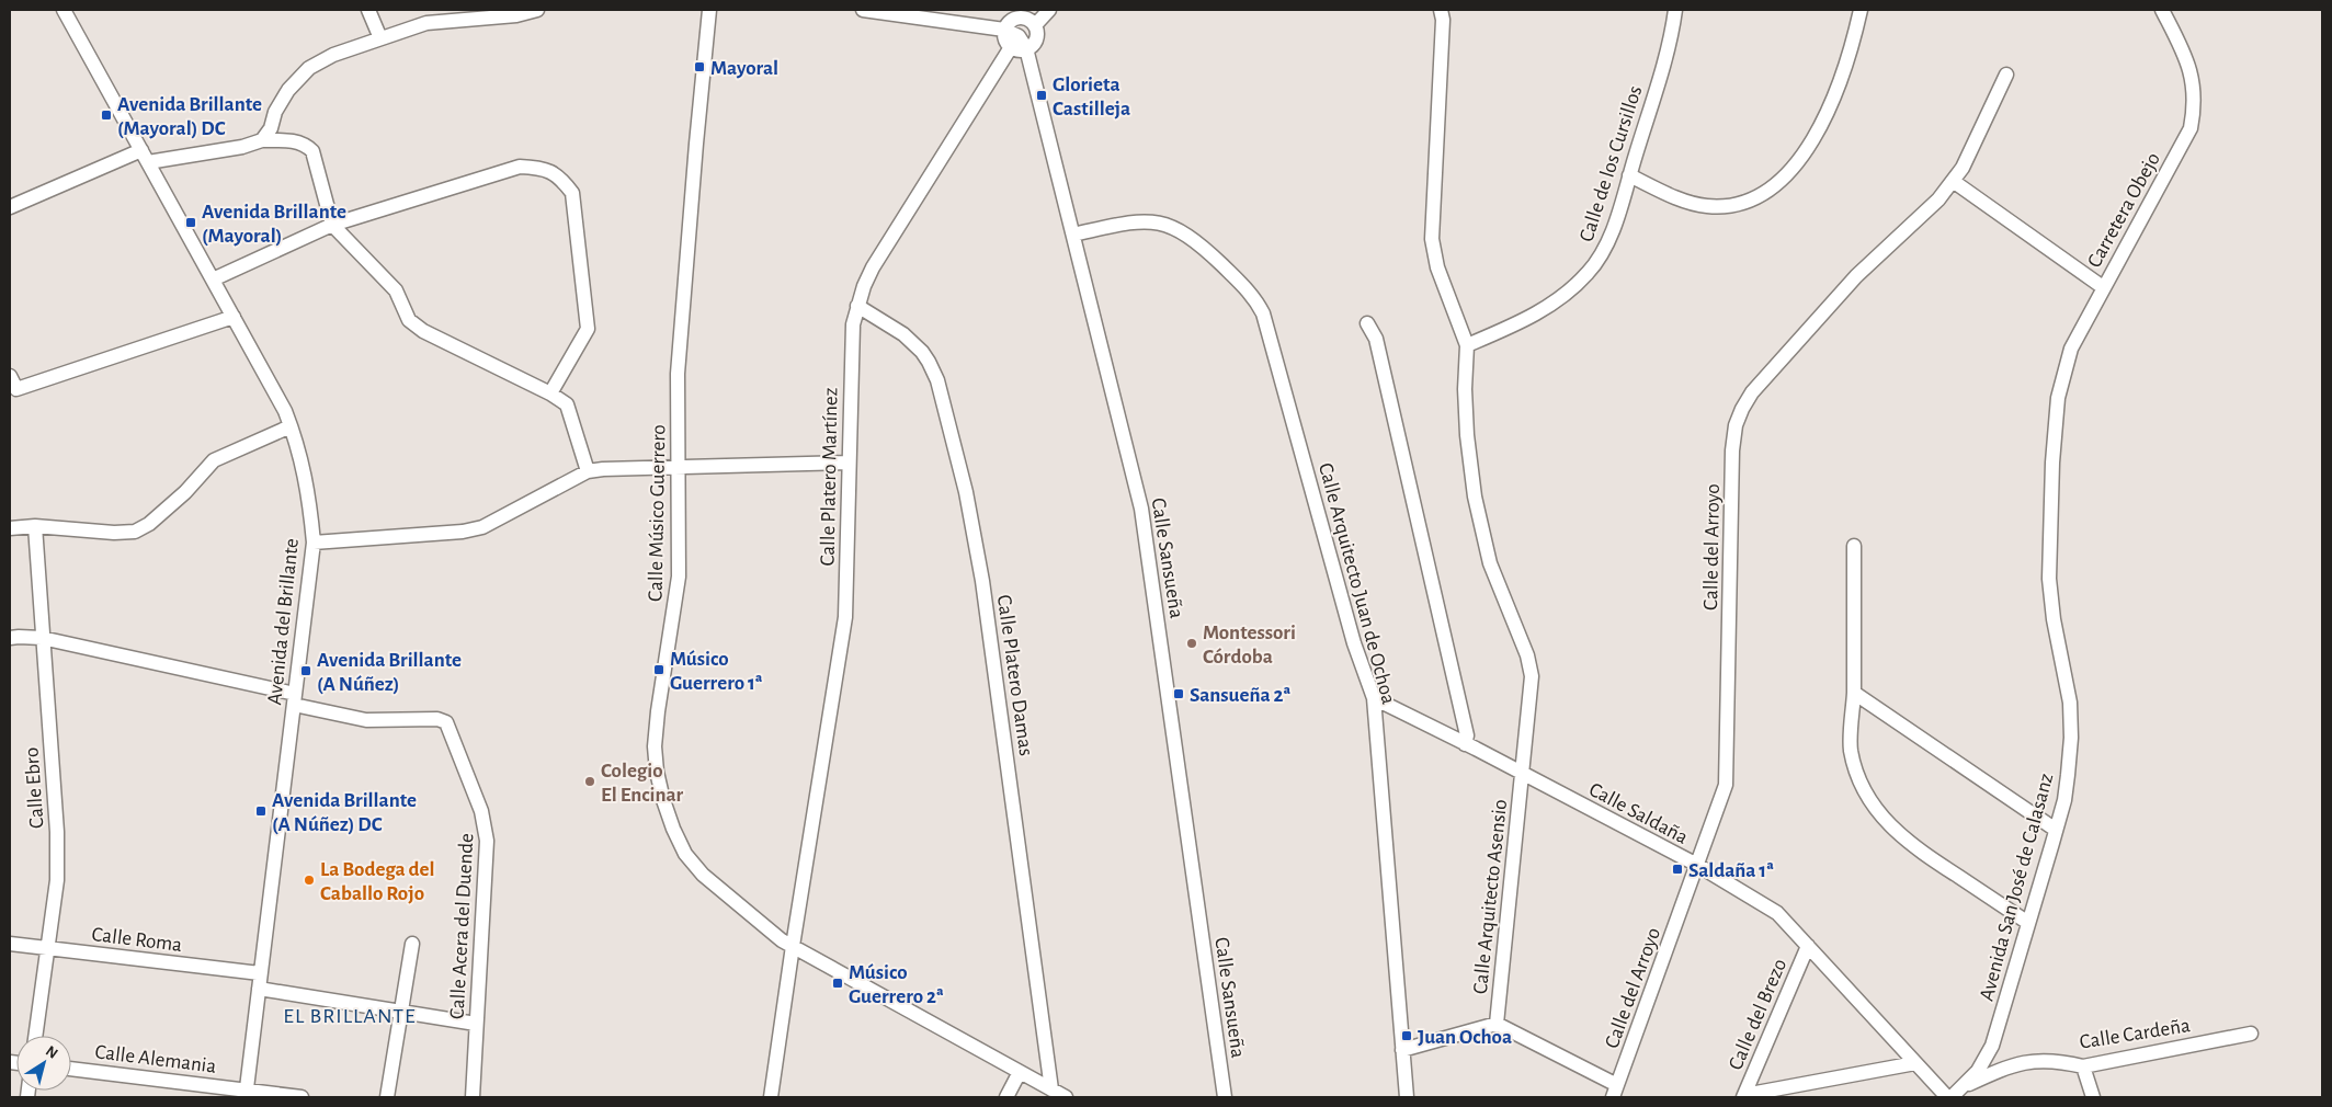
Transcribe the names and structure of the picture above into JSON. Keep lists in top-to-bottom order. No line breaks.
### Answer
{"streets":{"street":["Calle de los Cursillos","Carretera Obejo","Calle Platero Martínez","Calle Músico Guerrero","Calle del Arroyo","Calle Sansueña","Calle Arquitecto Juan de Ochoa","Avenida del Brillante","Calle Platero Damas","Calle Ebro","Calle Saldaña","Avenida San José de Calasanz","Calle Arquitecto Asensio","Calle Acera del Duende","Calle Roma","Calle del Brezo","Calle Cardeña","Calle Alemania"]},"crossings":[["Carretera Obejo","Calle del Arroyo"],["Carretera Obejo","Avenida San José de Calasanz"],["Calle Platero Martínez","Calle Músico Guerrero"],["Calle Platero Martínez","Calle Sansueña"],["Calle Platero Martínez","Calle Platero Damas"],["Calle Músico Guerrero","Calle Platero Damas"],["Calle del Arroyo","Calle Saldaña"],["Calle Sansueña","Calle Arquitecto Juan de Ochoa"],["Calle Arquitecto Juan de Ochoa","Calle Saldaña"],["Avenida del Brillante","Calle Acera del Duende"],["Avenida del Brillante","Calle Roma"],["Avenida del Brillante","Calle Alemania"],["Calle Ebro","Calle Roma"],["Calle Saldaña","Calle Arquitecto Asensio"],["Calle Saldaña","Calle del Brezo"],["Avenida San José de Calasanz","Calle Cardeña"]],"districts":["EL BRILLANTE"],"places":{"transit":["Mayoral","Glorieta Castilleja","Avenida Brillante (Mayoral) DC","Avenida Brillante (Mayoral)","Músico Guerrero 1ª","Avenida Brillante (A Núñez)","Sansueña 2ª","Avenida Brillante (A Núñez) DC","Saldaña 1ª","Músico Guerrero 2ª","Juan Ochoa"],"other":["Montessori Córdoba","Colegio El Encinar","La Bodega del Caballo Rojo"]},"north":"top right"}
